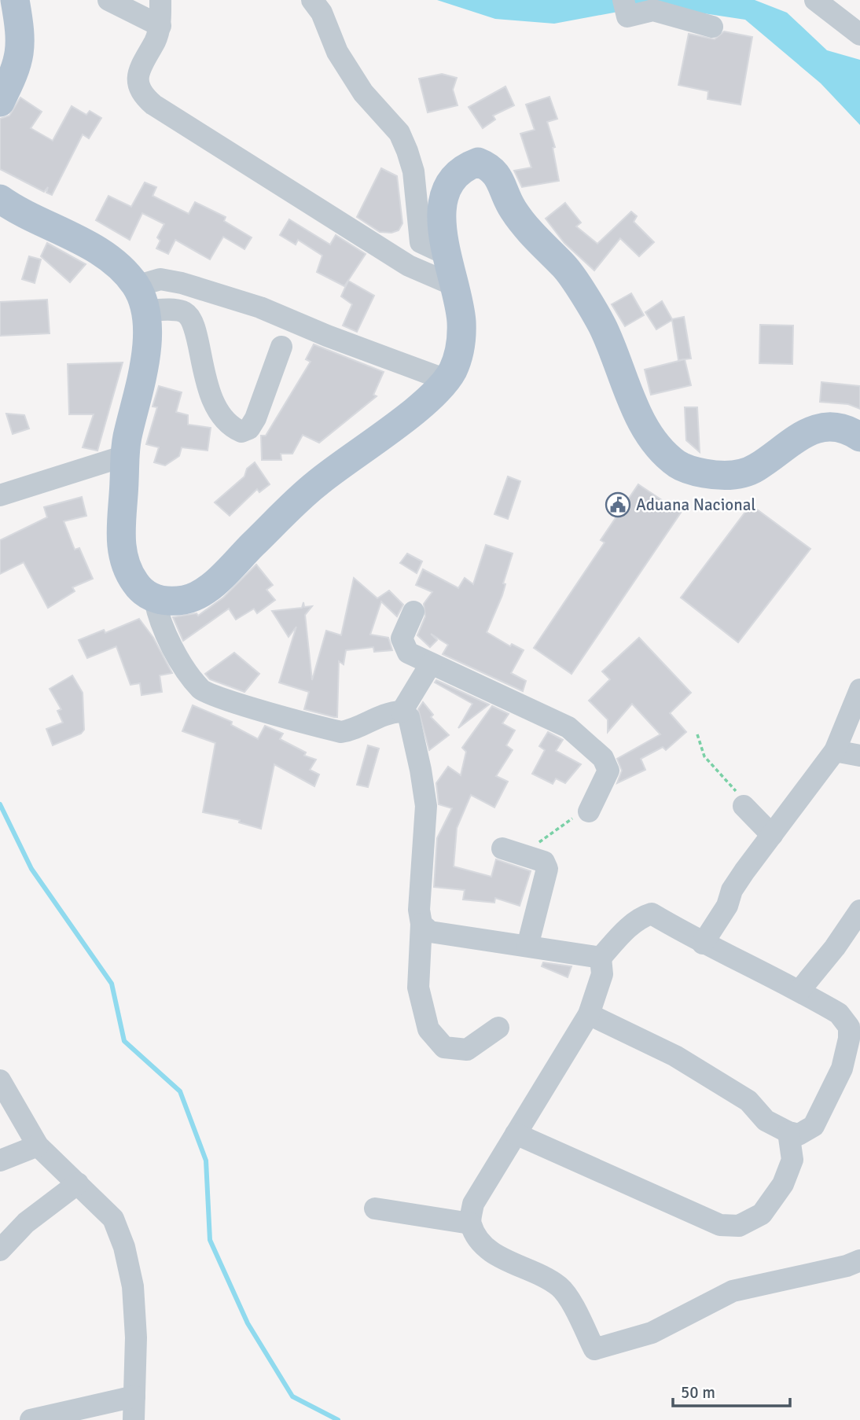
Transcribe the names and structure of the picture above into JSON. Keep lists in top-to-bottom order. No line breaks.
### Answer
{"places":{"public building":["Aduana Nacional"]},"scale_bar":"50 m"}
